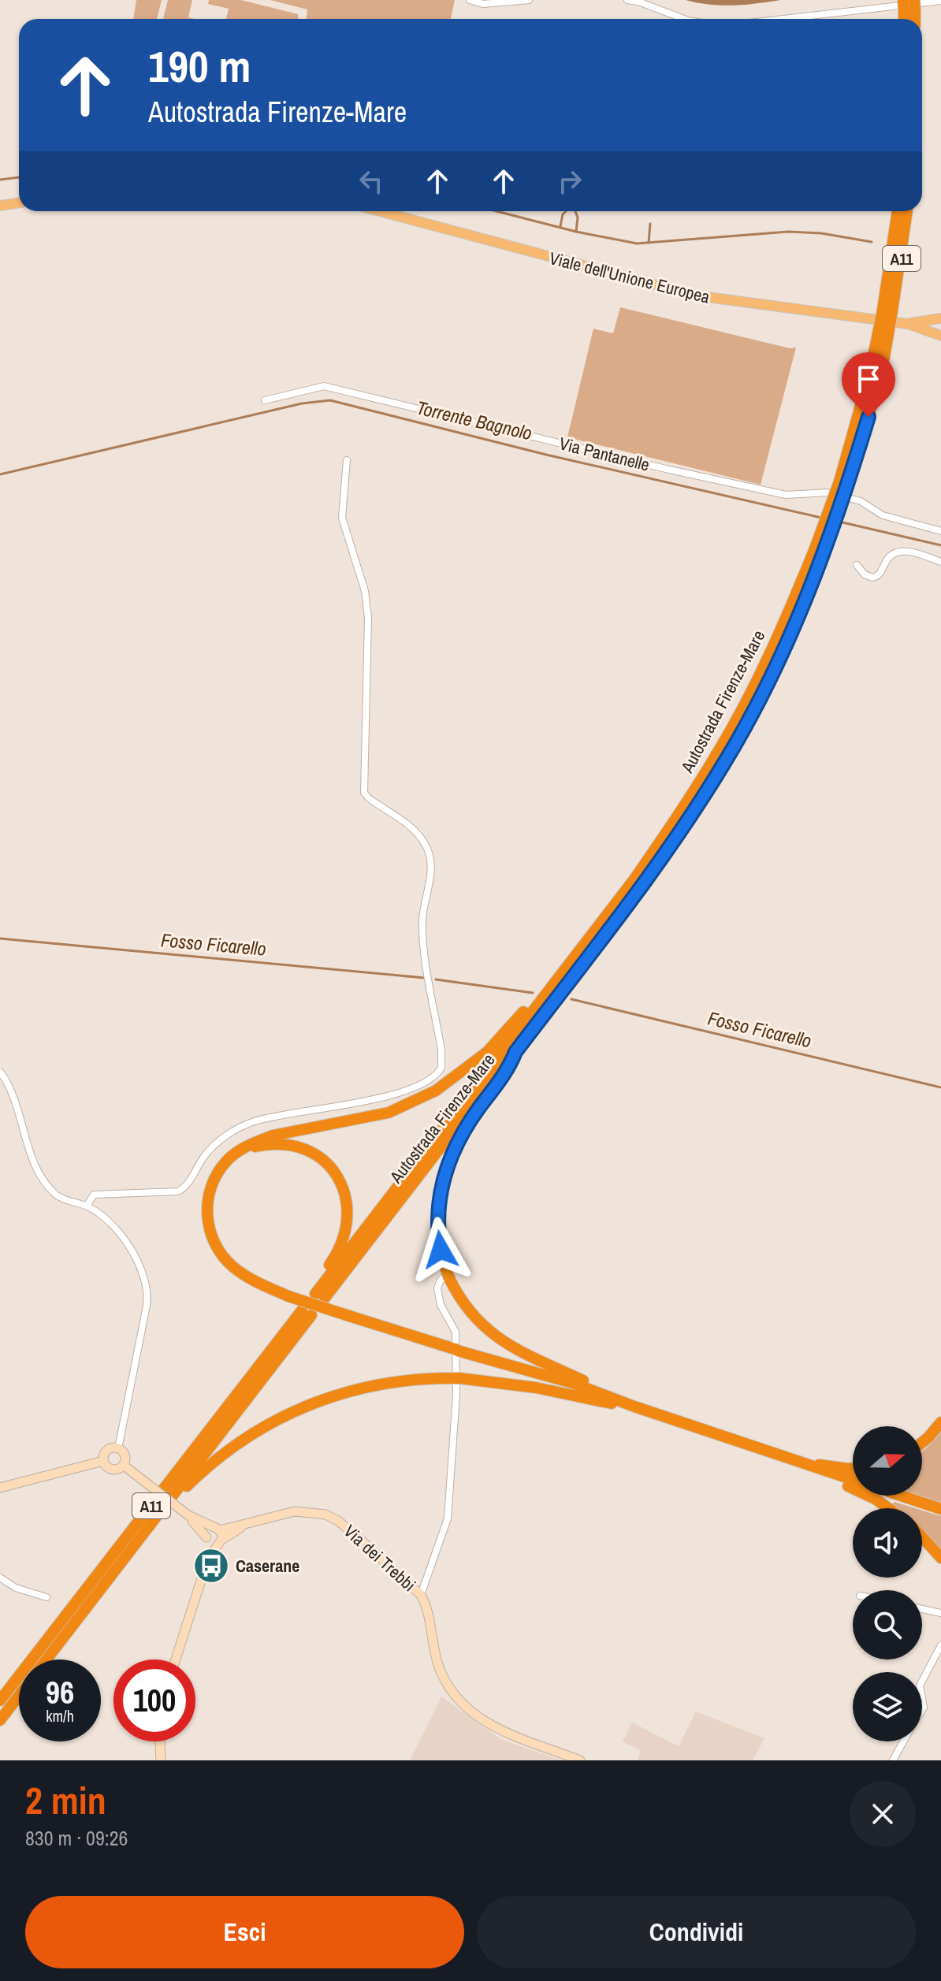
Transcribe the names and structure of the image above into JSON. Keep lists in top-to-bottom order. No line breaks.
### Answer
{"streets":{"highway":["A11","Autostrada Firenze-Mare"],"main road":["Viale dell'Unione Europea"],"street":["Via Pantanelle","Via dei Trebbi"]},"water":["Torrente Bagnolo","Fosso Ficarello"],"places":{"bus stop":["Caserane"]},"north":"right","page":{"turn":["190 m","Autostrada Firenze-Mare"],"speed":"96 km/h","limit":"100","heading":["2 min","830 m · 09:26"],"buttons":["Esci","Condividi"]}}
